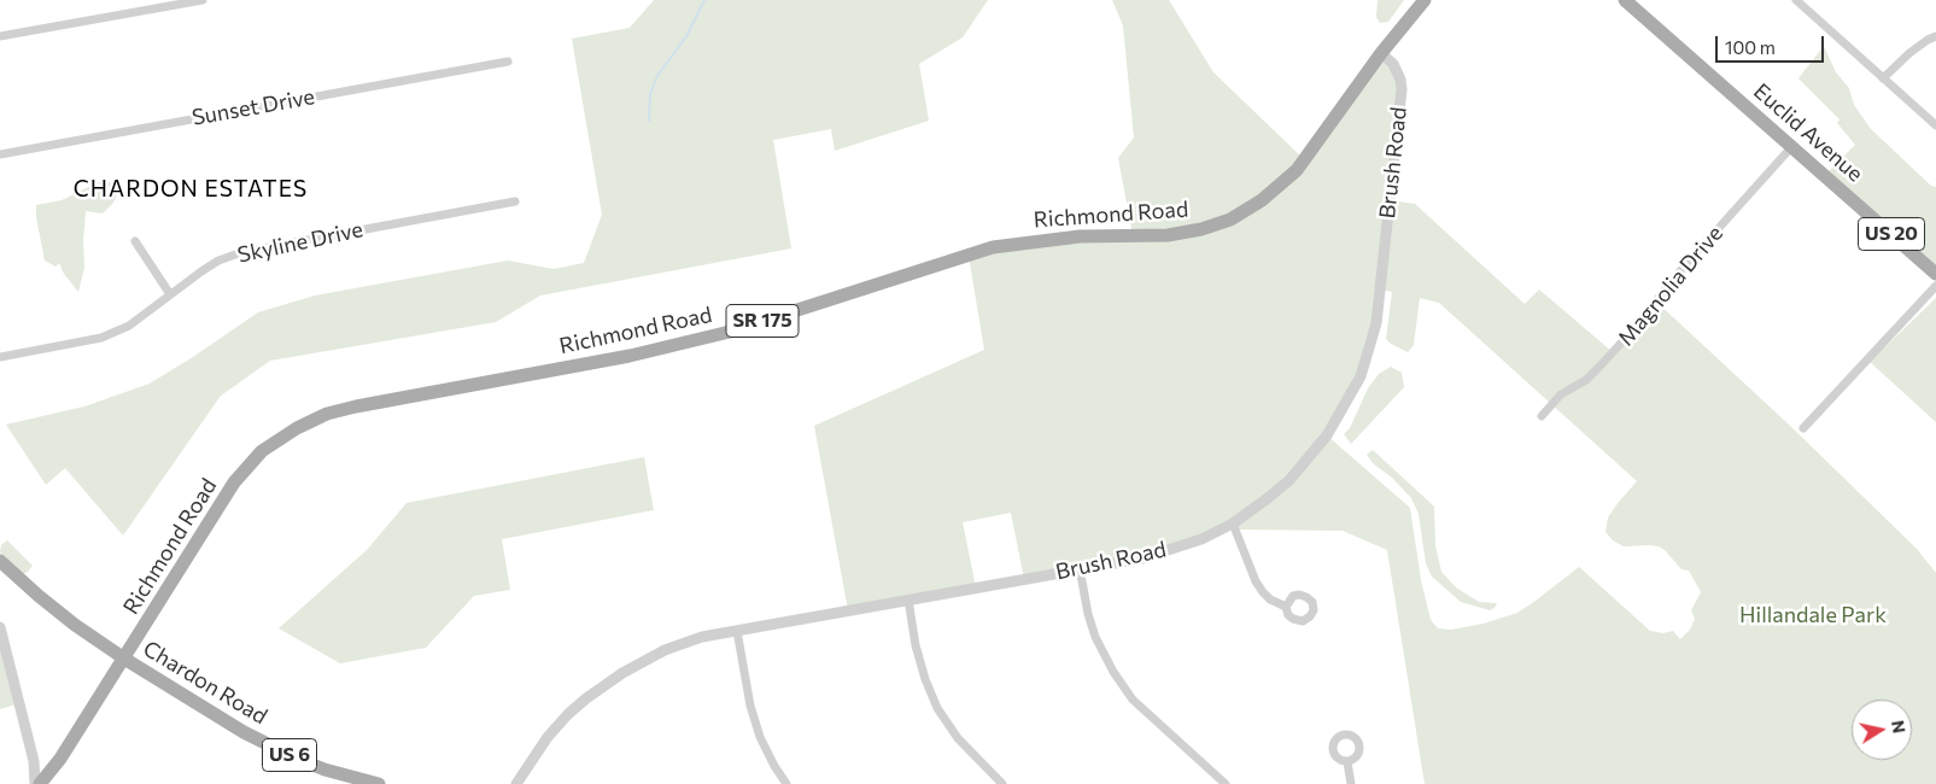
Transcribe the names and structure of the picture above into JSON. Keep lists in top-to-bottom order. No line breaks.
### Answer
{"streets":{"main road":["Euclid Avenue","Richmond Road","US 20","SR 175","Chardon Road","US 6"],"street":["Sunset Drive","Brush Road","Skyline Drive","Magnolia Drive"]},"crossings":[["Euclid Avenue","Magnolia Drive"],["Brush Road","Richmond Road"],["Richmond Road","Chardon Road"]],"districts":["CHARDON ESTATES"],"parks":["Hillandale Park"],"scale_bar":"100 m","north":"right"}
